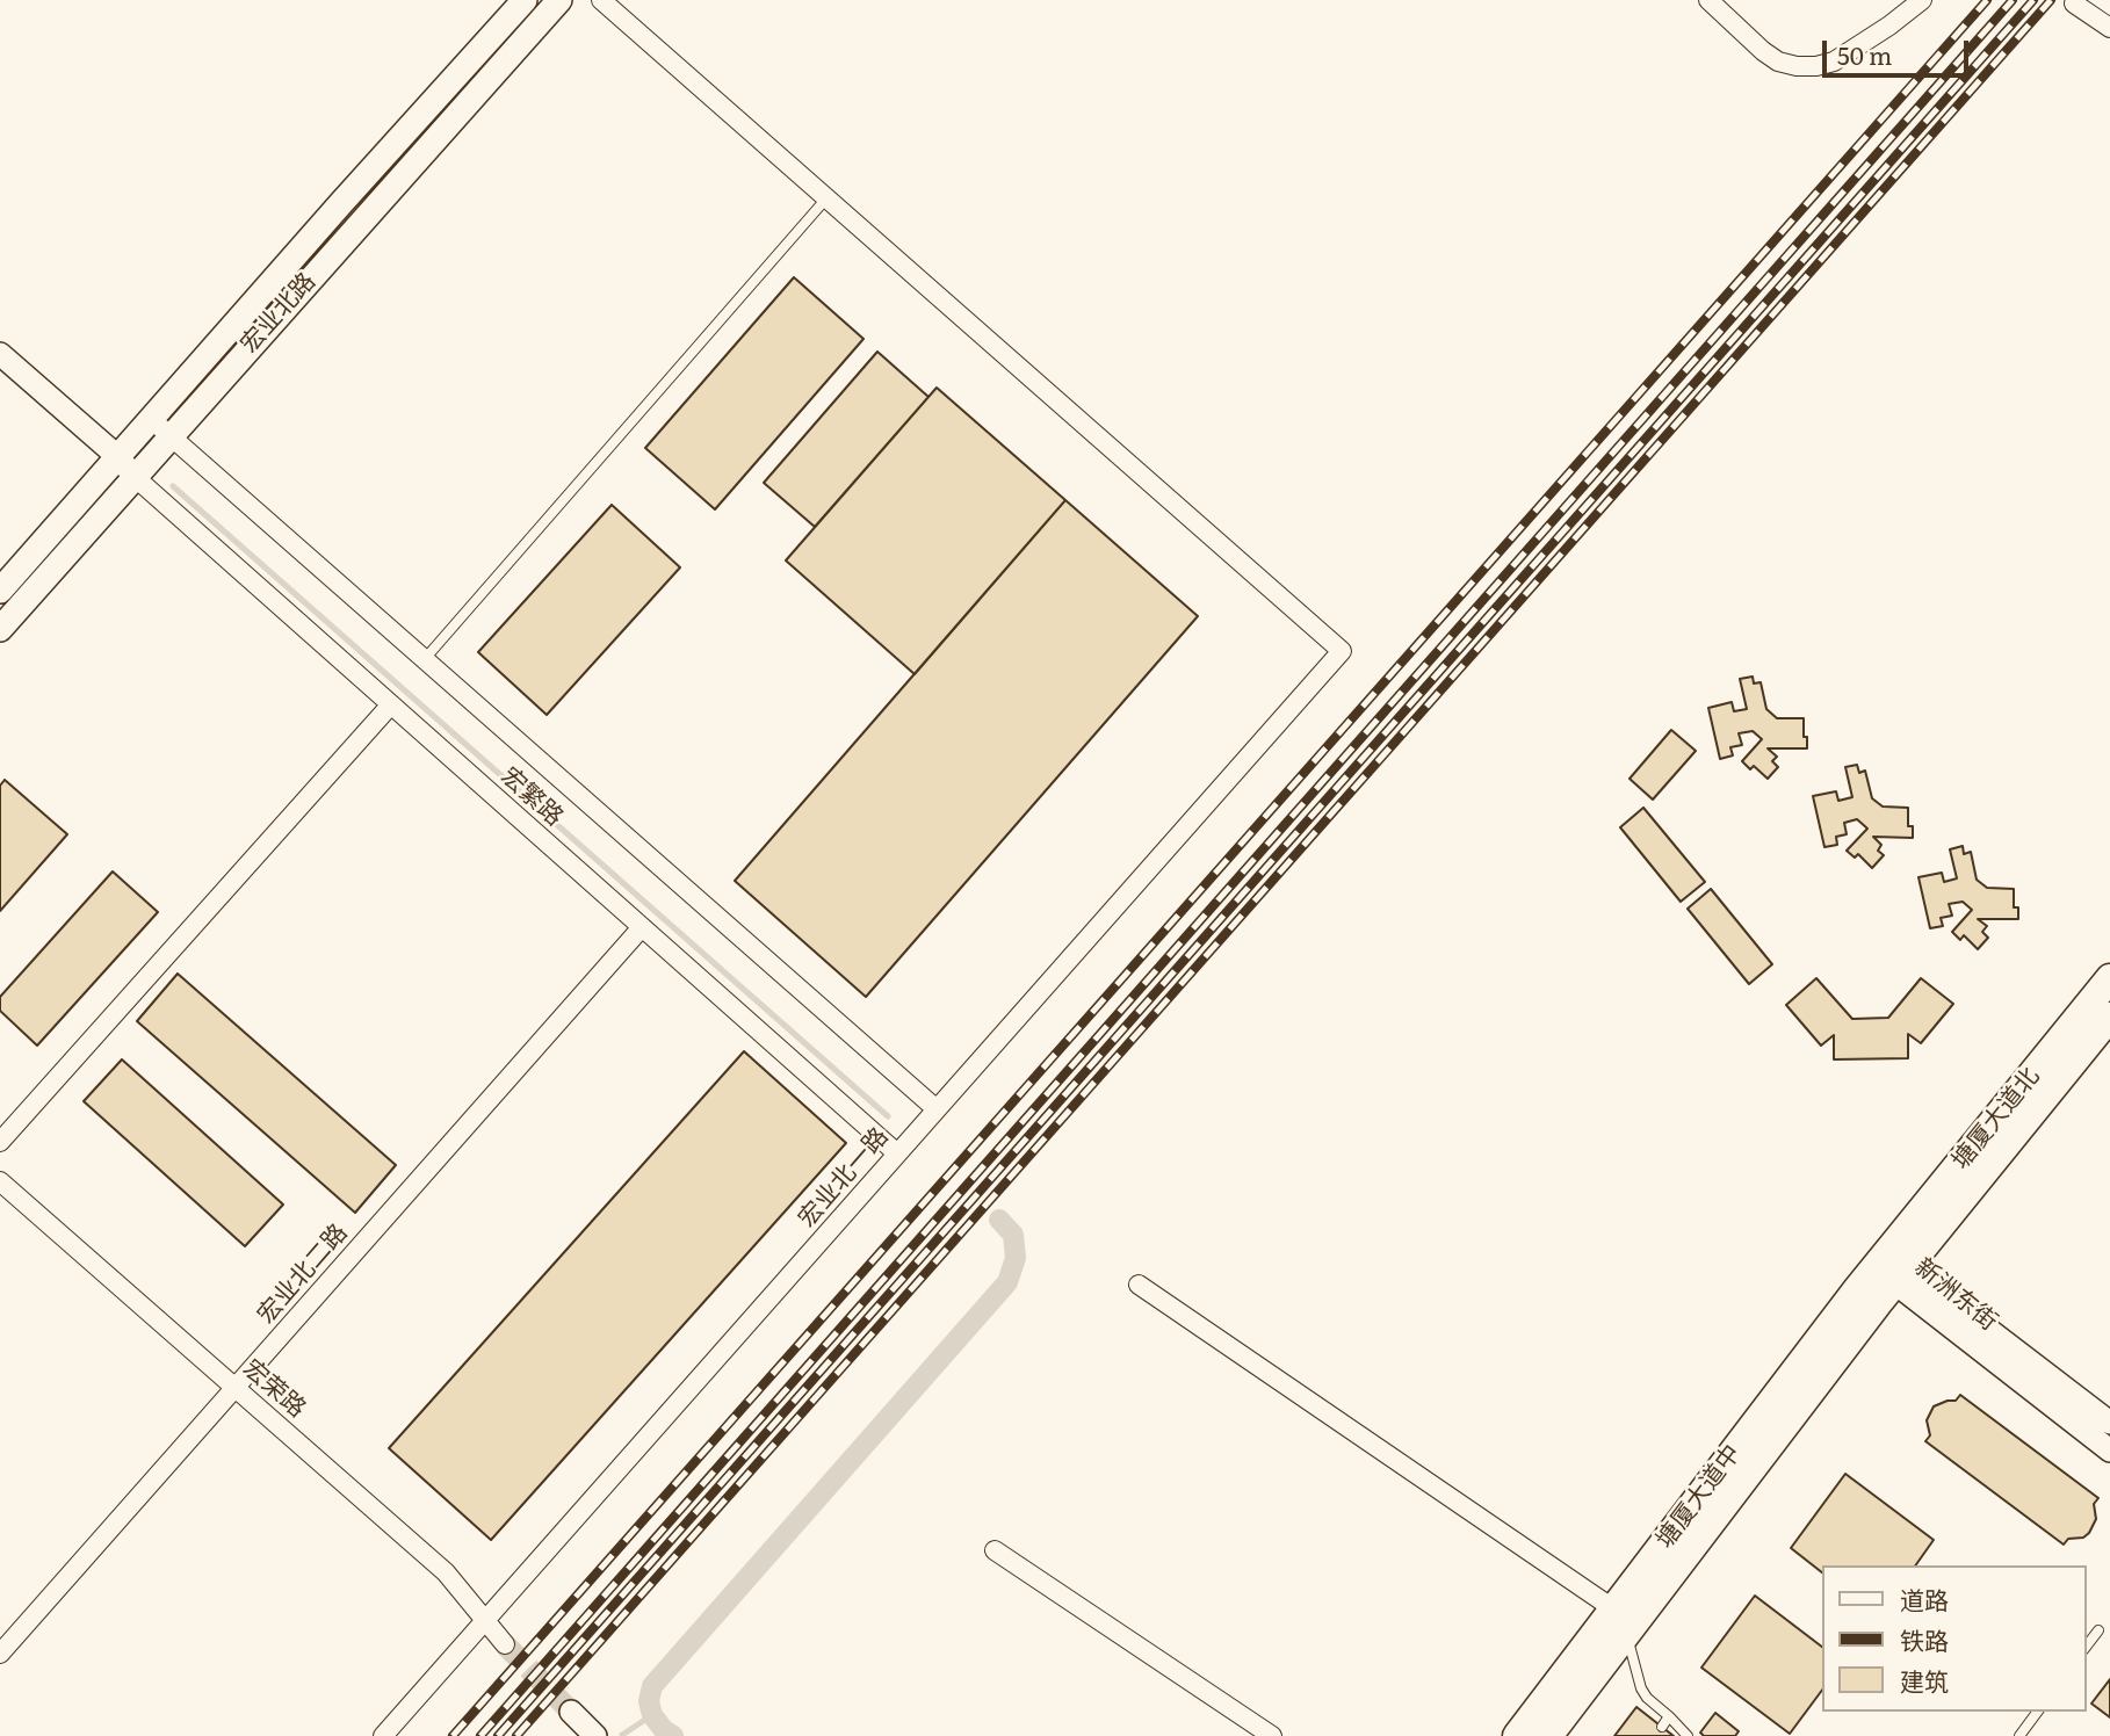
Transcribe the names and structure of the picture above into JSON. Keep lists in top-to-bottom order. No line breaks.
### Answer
{"streets":{"main road":["宏业北路","塘厦大道北","塘厦大道中"],"street":["宏繁路","宏业北一路","宏业北二路","新洲东街","宏荣路"]},"crossings":[["宏业北路","宏繁路"],["宏繁路","宏业北一路"],["宏繁路","宏业北二路"],["塘厦大道北","新洲东街"],["塘厦大道北","塘厦大道中"],["宏业北一路","宏荣路"],["宏业北二路","宏荣路"],["新洲东街","塘厦大道中"]],"legend":["道路","铁路","建筑"],"scale_bar":"50 m"}
